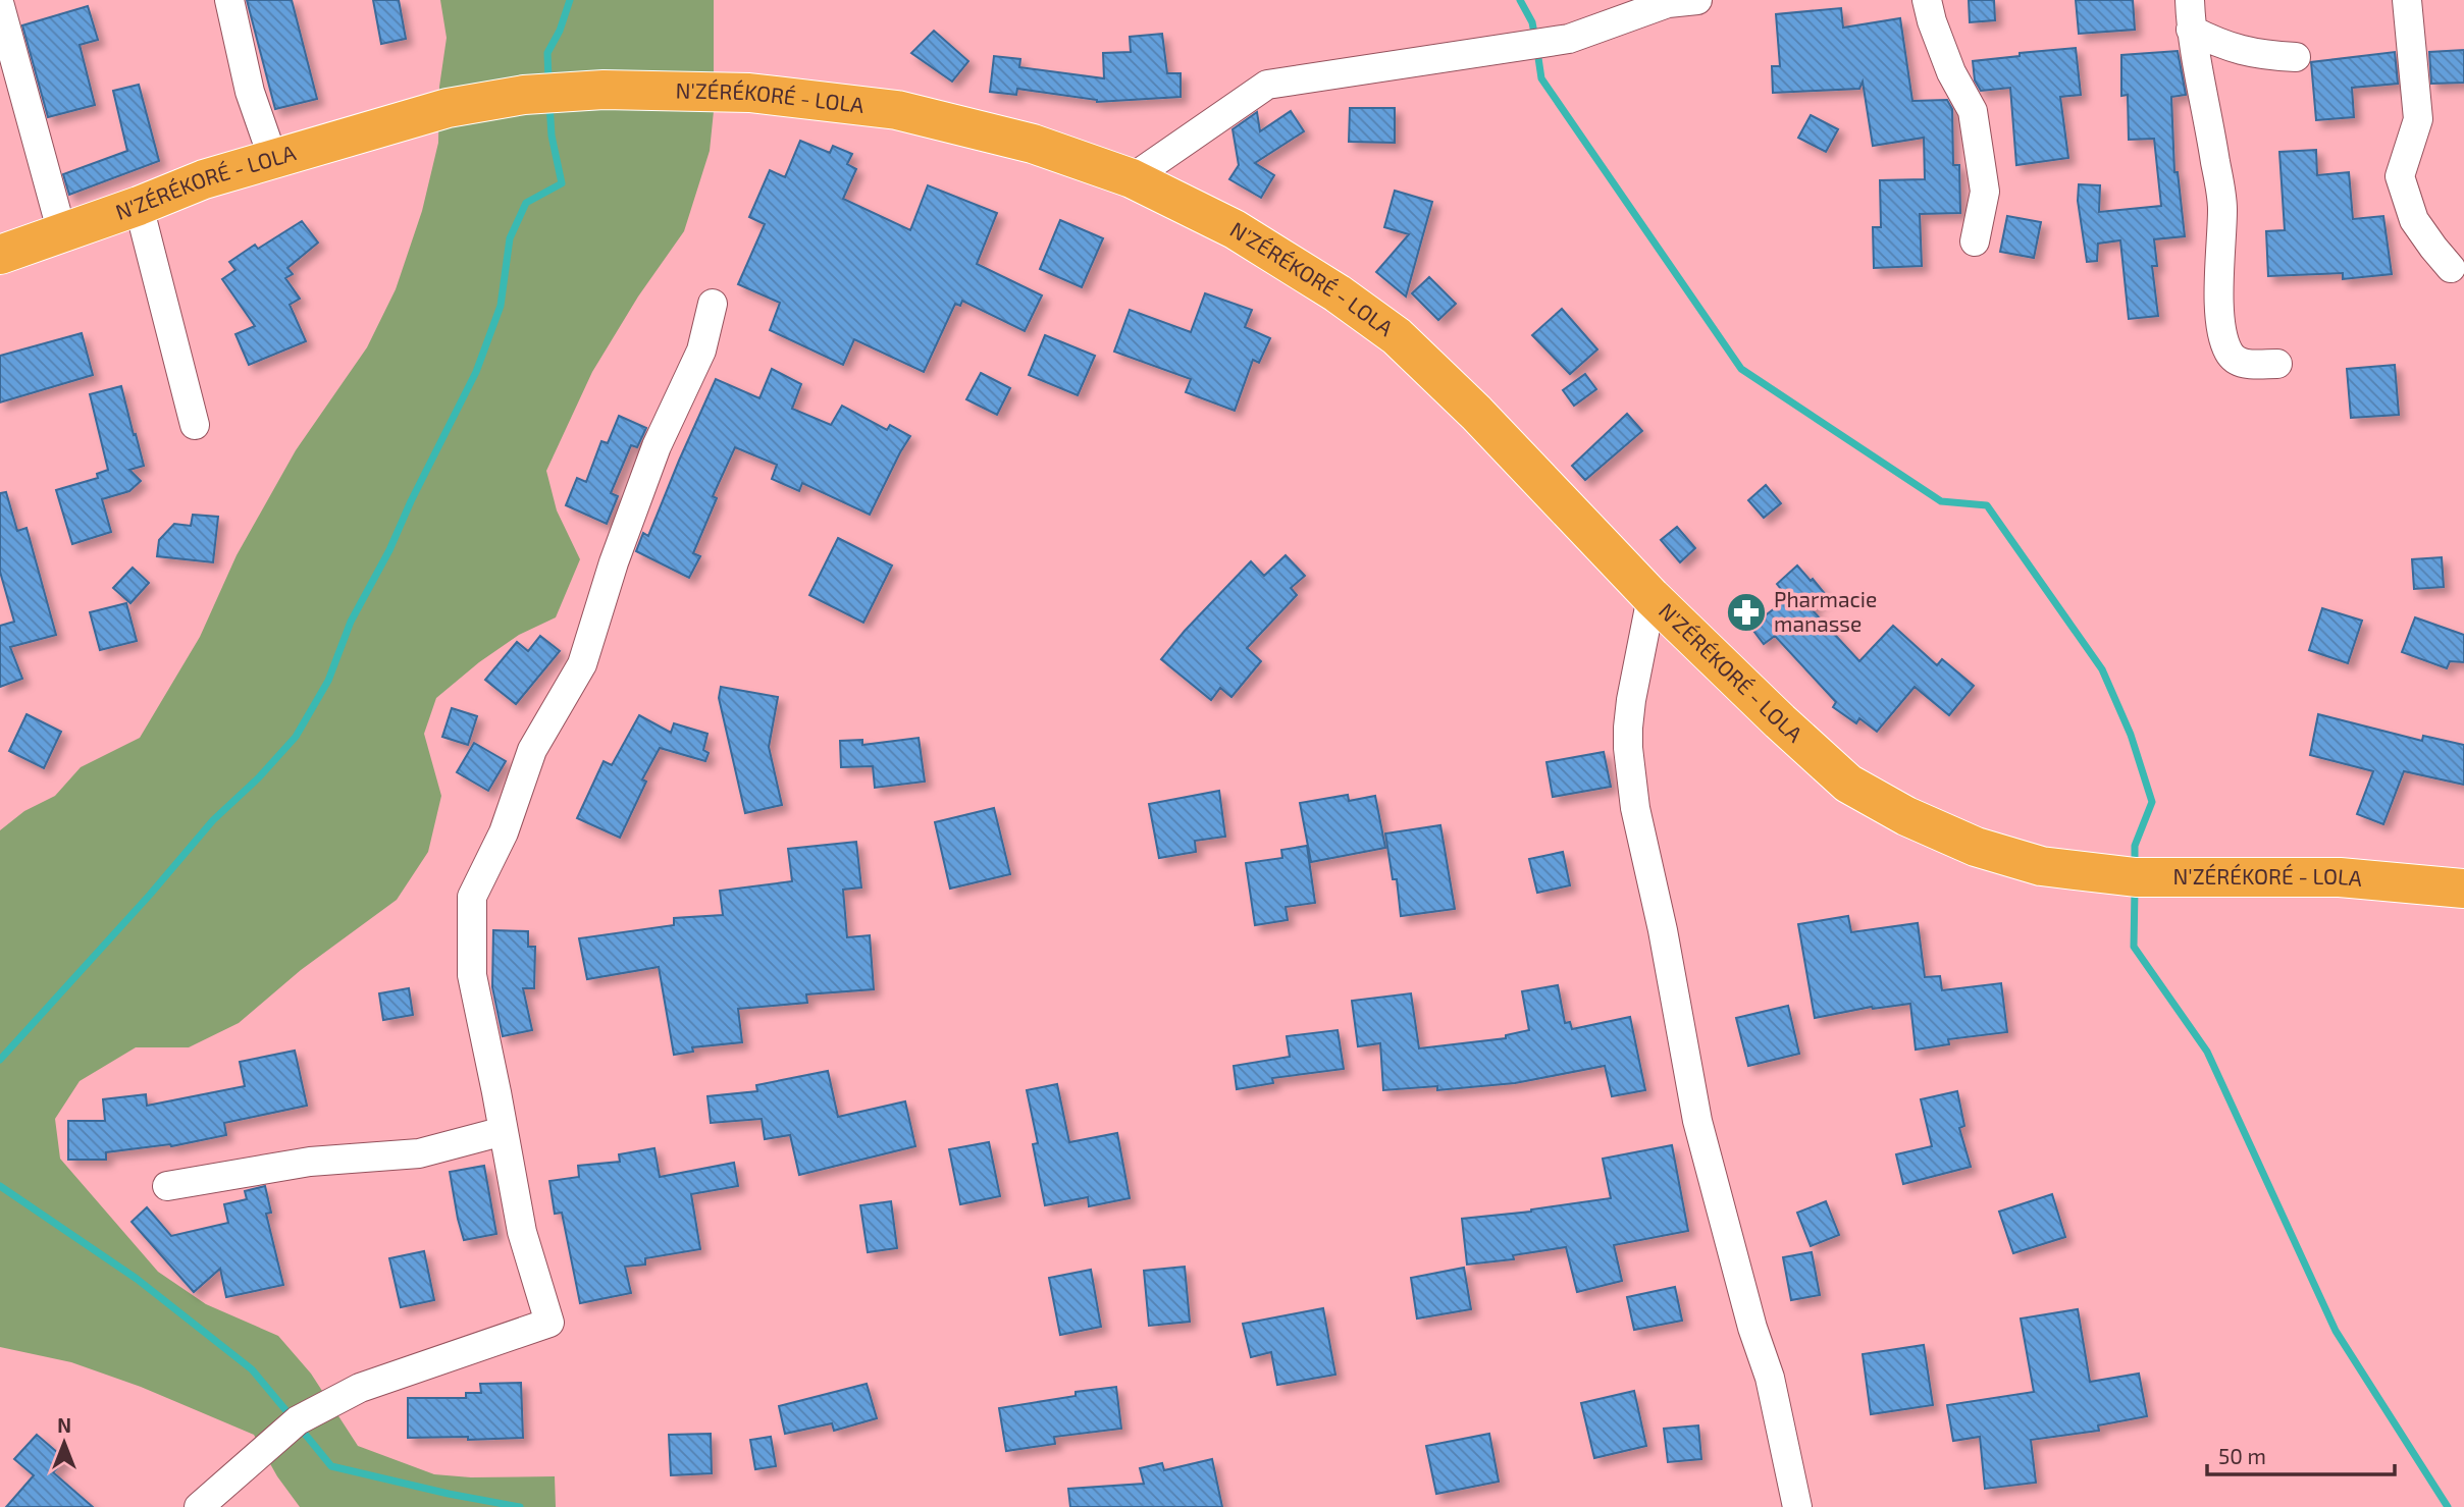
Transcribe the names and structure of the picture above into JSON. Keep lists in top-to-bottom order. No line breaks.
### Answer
{"streets":{"highway":["N'ZÉRÉKORÉ - LOLA"]},"places":{"pharmacy":["Pharmacie manasse"]},"scale_bar":"50 m","north":"top"}
